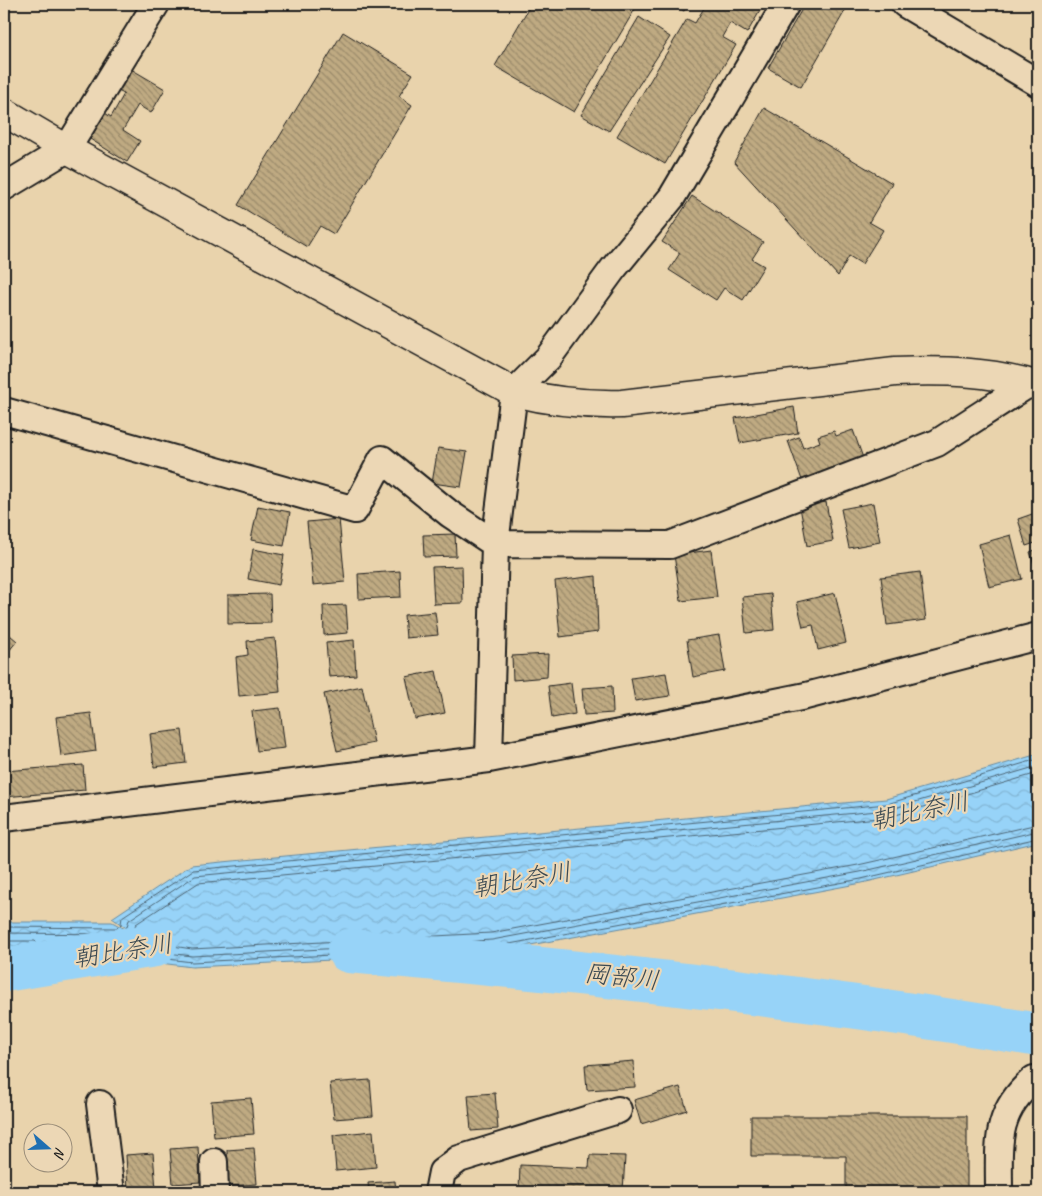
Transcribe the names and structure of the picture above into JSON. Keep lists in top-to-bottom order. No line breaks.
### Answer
{"water":["朝比奈川","岡部川"],"north":"right"}
